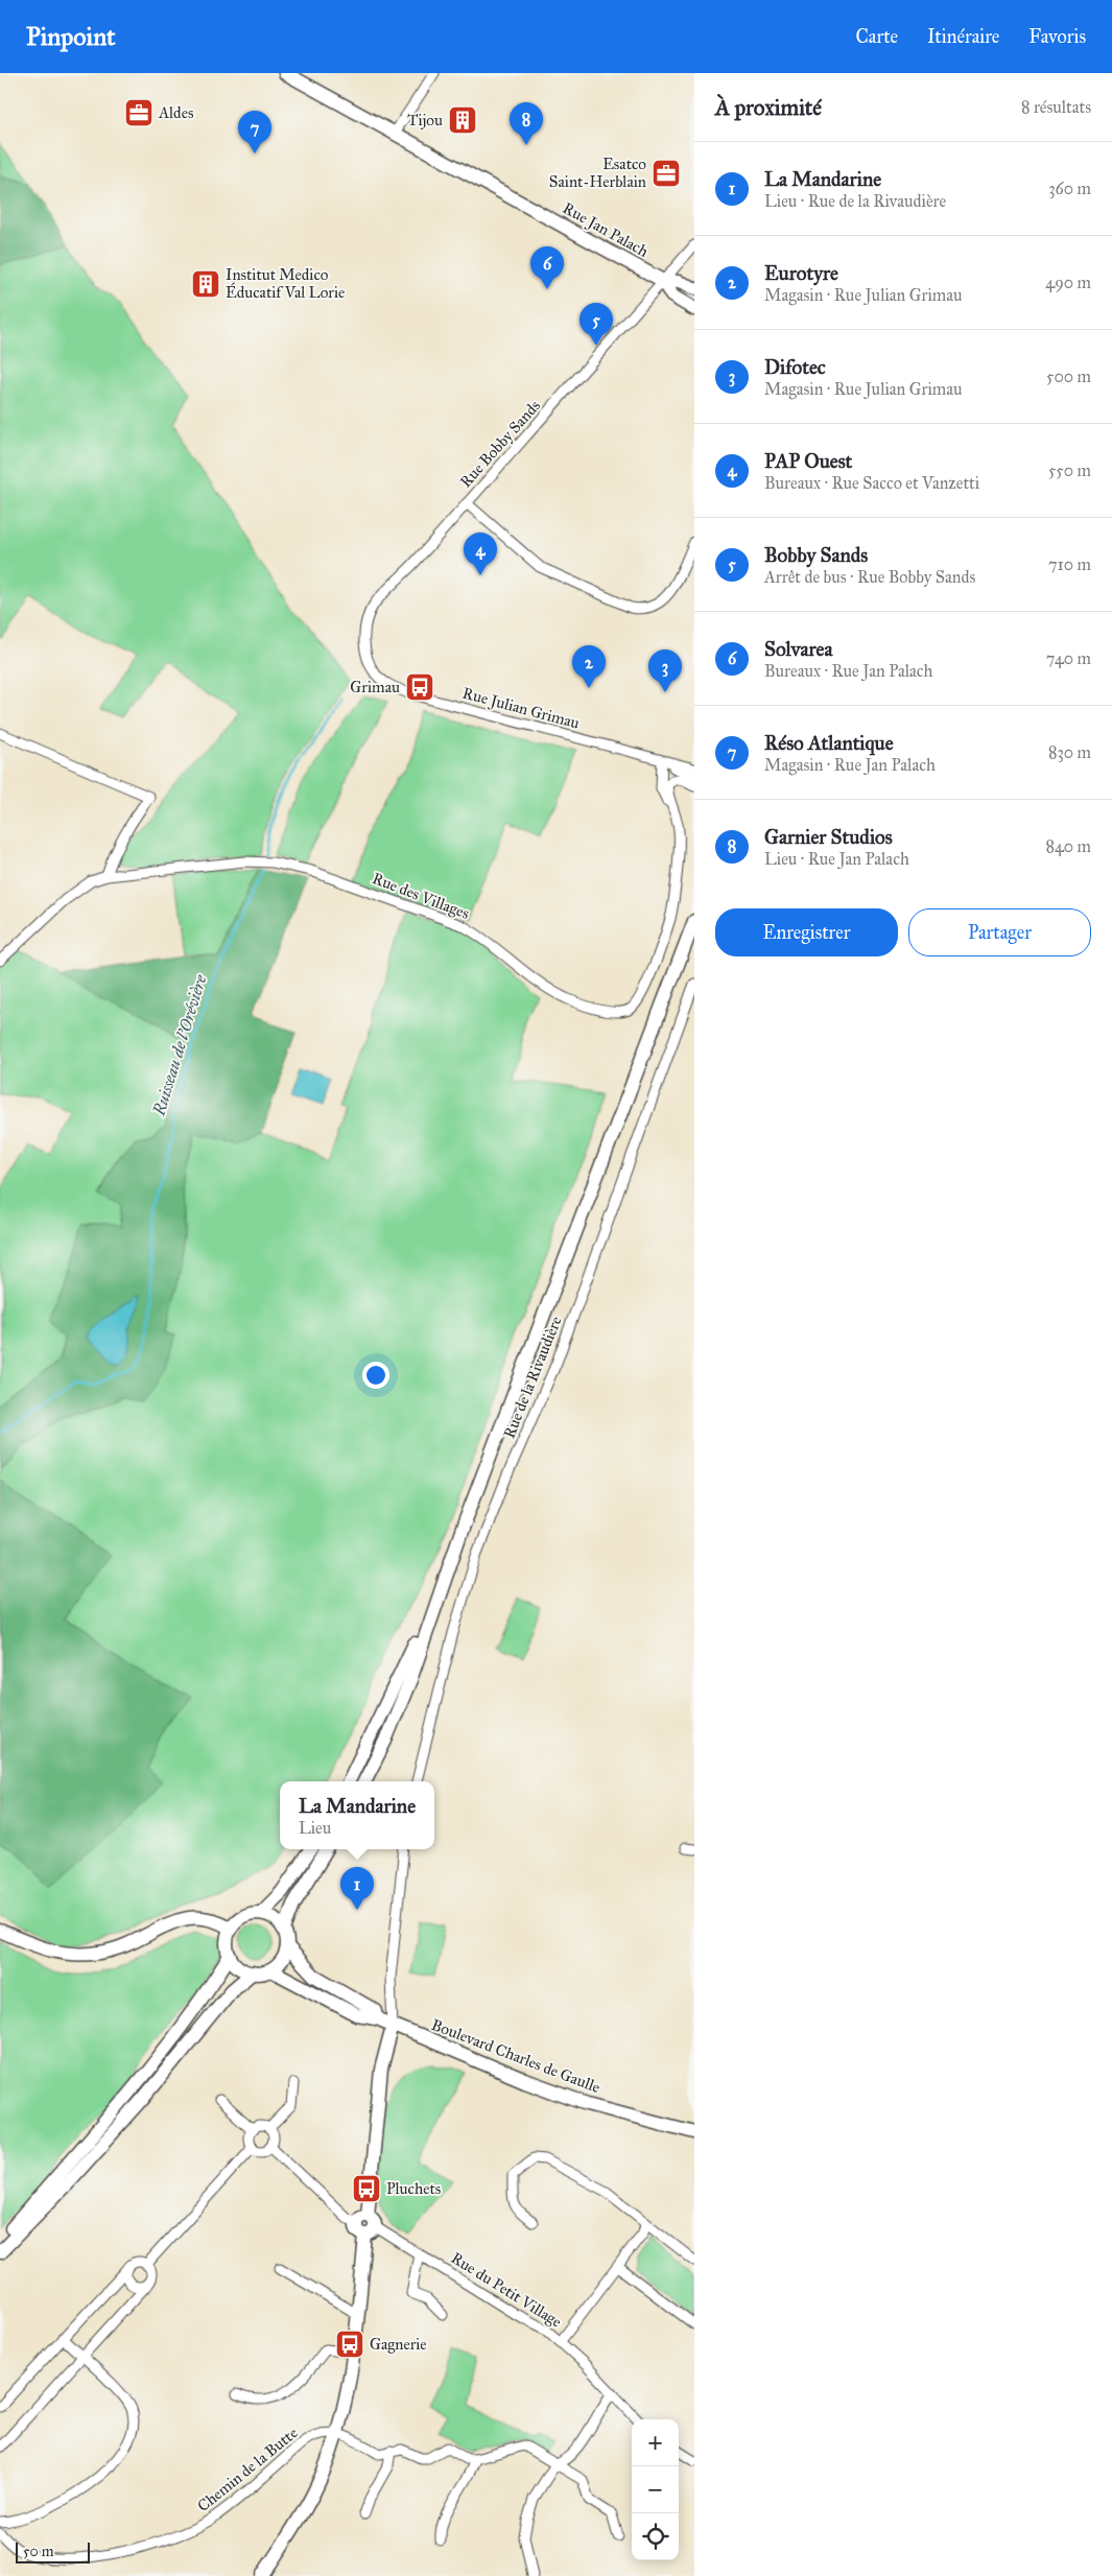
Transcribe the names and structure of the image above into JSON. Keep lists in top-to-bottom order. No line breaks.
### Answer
{"streets":{"main road":["Rue Jan Palach","Boulevard Charles de Gaulle"],"street":["Rue Bobby Sands","Rue Julian Grimau","Rue des Villages","Rue de la Rivaudière","Rue du Petit Village","Chemin de la Butte"]},"crossings":[["Rue Jan Palach","Rue Bobby Sands"],["Rue Bobby Sands","Rue Julian Grimau"]],"water":["Ruisseau de l'Orévière"],"places":{"office":["Aldes","Esatco Saint-Herblain"],"building":["Tijou","Institut Medico Éducatif Val Lorie"],"bus stop":["Grimau","Pluchets","Gagnerie"]},"scale_bar":"50 m","page":{"header":"Pinpoint","nav":["Carte","Itinéraire","Favoris"],"heading":["À proximité","8 résultats"],"pins":["8","7","6","5","4","2","3","1"],"list":[{"mark":"1","name":"La Mandarine","note":"Lieu · Rue de la Rivaudière","value":"360 m"},{"mark":"2","name":"Eurotyre","note":"Magasin · Rue Julian Grimau","value":"490 m"},{"mark":"3","name":"Difotec","note":"Magasin · Rue Julian Grimau","value":"500 m"},{"mark":"4","name":"PAP Ouest","note":"Bureaux · Rue Sacco et Vanzetti","value":"550 m"},{"mark":"5","name":"Bobby Sands","note":"Arrêt de bus · Rue Bobby Sands","value":"710 m"},{"mark":"6","name":"Solvarea","note":"Bureaux · Rue Jan Palach","value":"740 m"},{"mark":"7","name":"Réso Atlantique","note":"Magasin · Rue Jan Palach","value":"830 m"},{"mark":"8","name":"Garnier Studios","note":"Lieu · Rue Jan Palach","value":"840 m"}],"buttons":["Enregistrer","Partager"],"popup":["La Mandarine","Lieu"],"map_buttons":["+","−"],"scale":"50 m"}}
